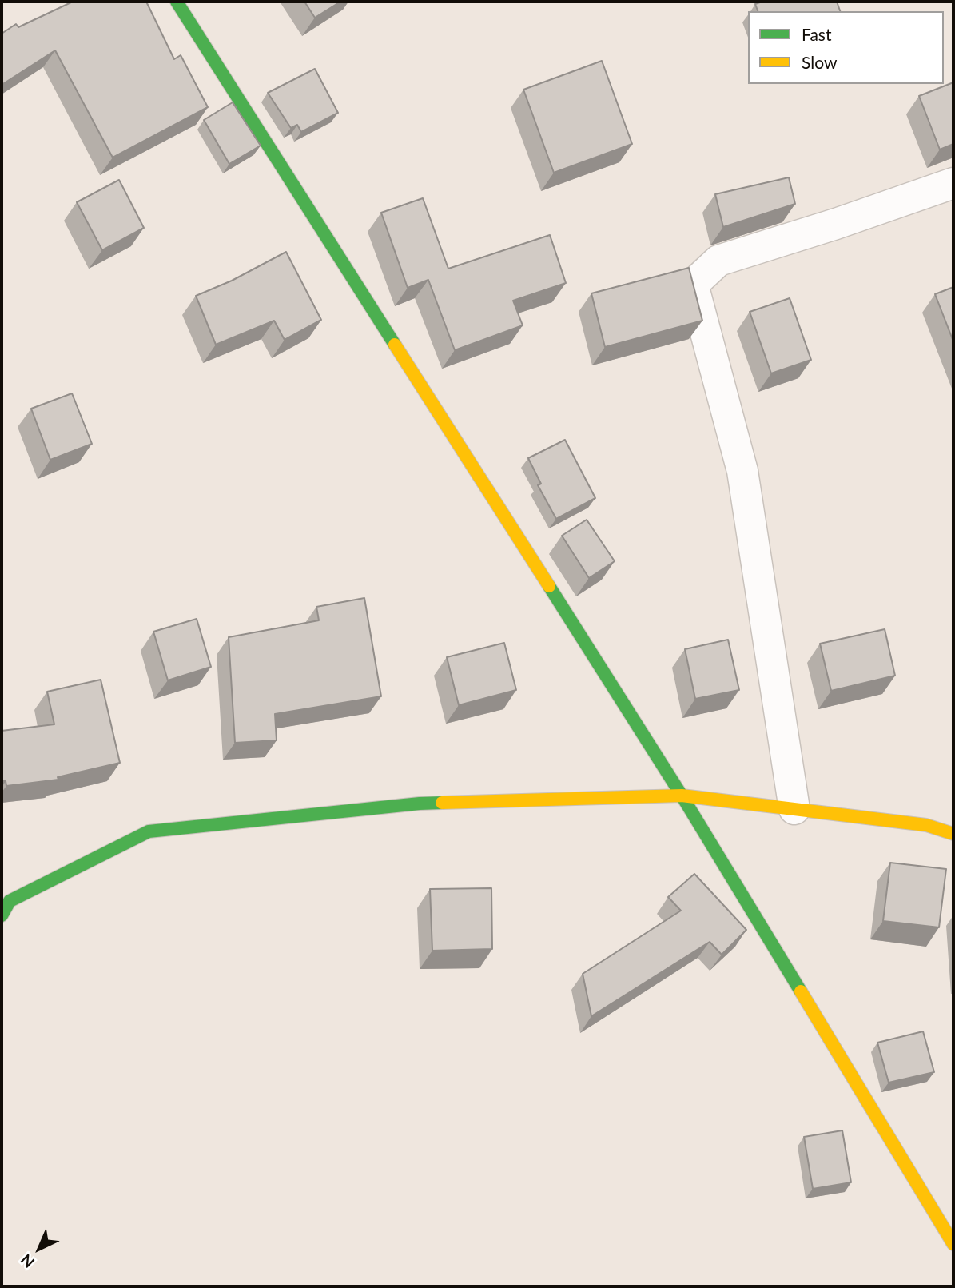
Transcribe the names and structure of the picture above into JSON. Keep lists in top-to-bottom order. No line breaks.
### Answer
{"legend":["Fast","Slow"],"north":"bottom left"}
